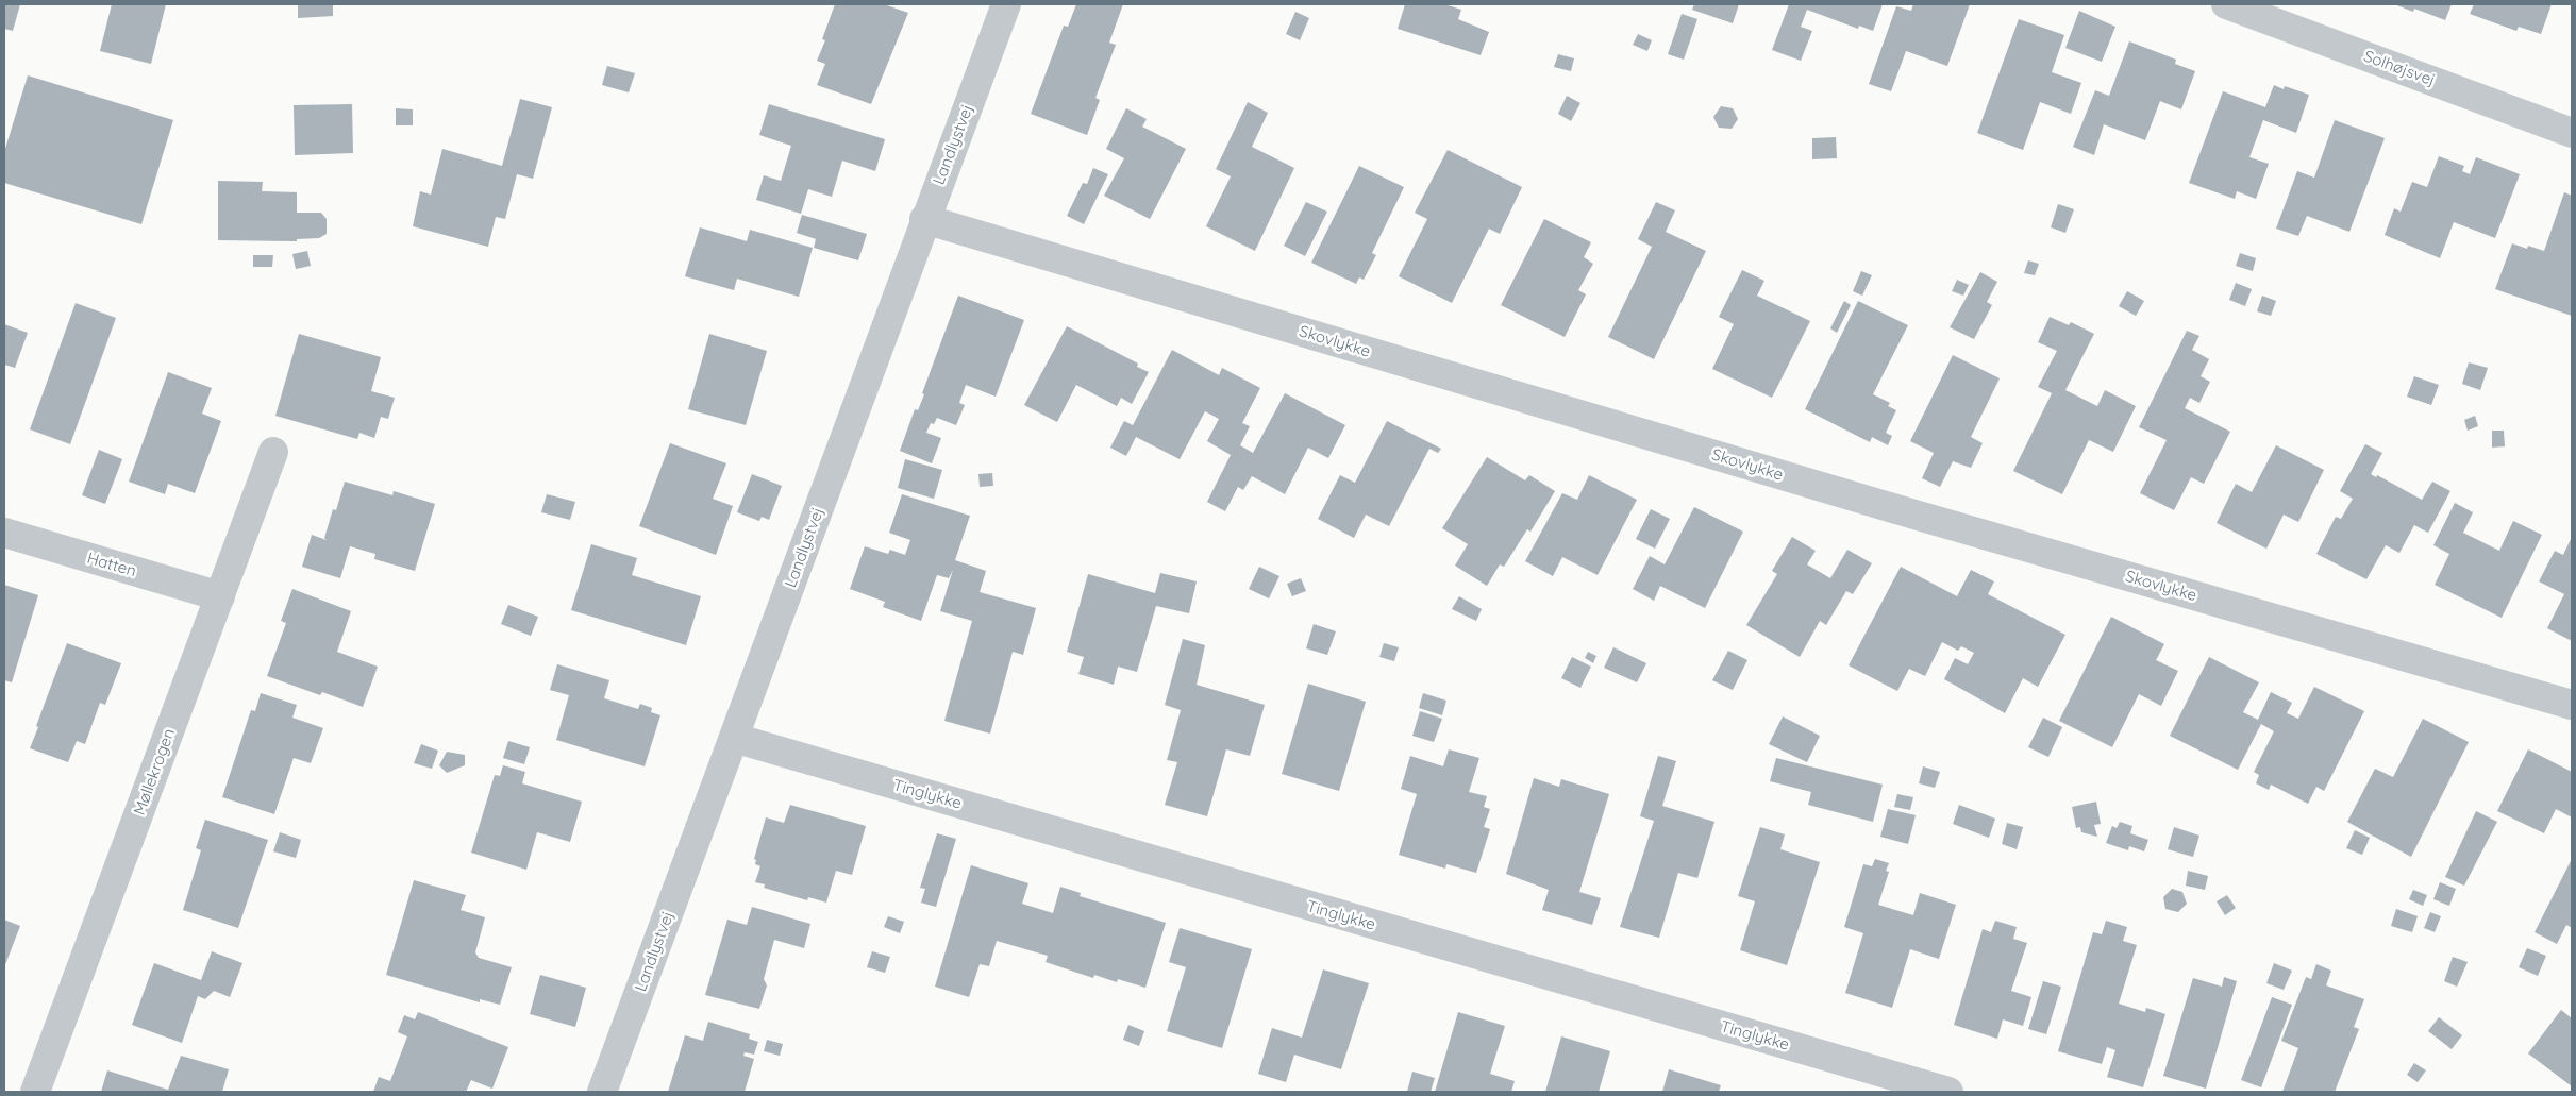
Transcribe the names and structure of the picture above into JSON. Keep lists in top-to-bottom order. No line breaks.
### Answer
{"streets":{"street":["Solhøjsvej","Landlystvej","Skovlykke","Hatten","Møllekrogen","Tinglykke"]},"crossings":[["Landlystvej","Skovlykke"],["Landlystvej","Tinglykke"],["Hatten","Møllekrogen"]]}
